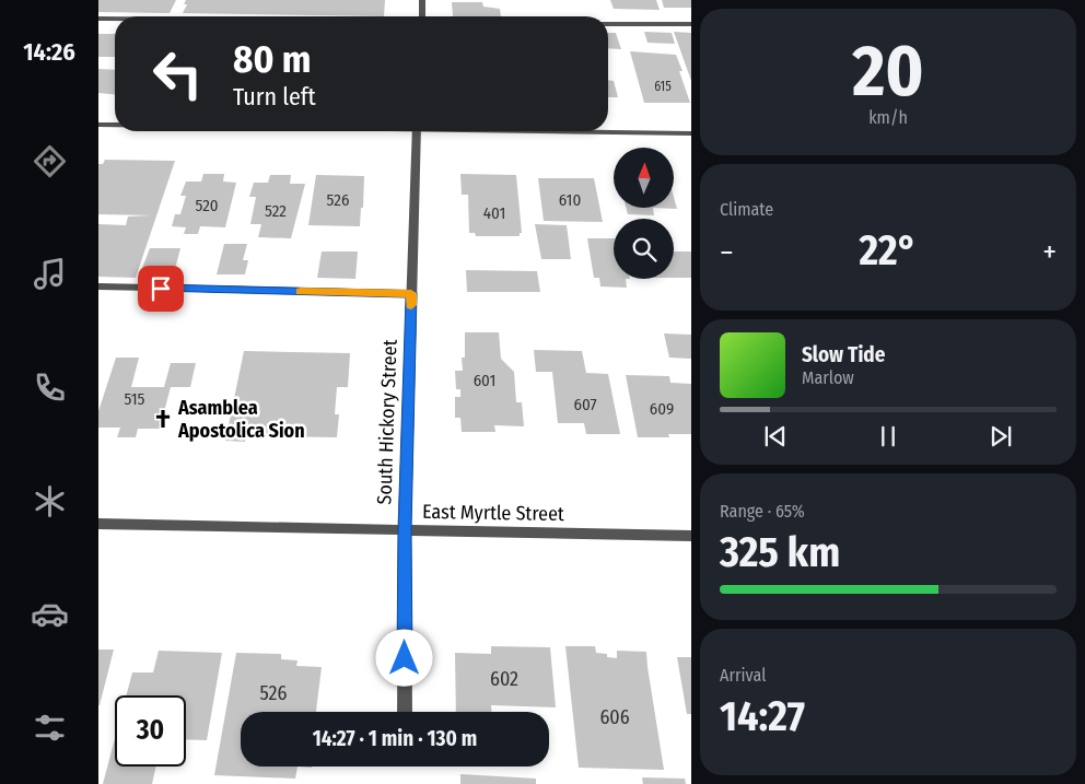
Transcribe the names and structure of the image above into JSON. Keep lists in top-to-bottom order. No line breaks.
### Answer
{"streets":{"street":["South Hickory Street","East Myrtle Street"]},"crossings":[["South Hickory Street","East Myrtle Street"]],"places":{"church":["Asamblea Apostolica Sion"]},"house_numbers":["615","526","610","520","522","401","601","515","607","609","602","526","606"],"north":"top","page":{"tabs":"14:26","tile":[["20","km/h"],"Climate",["Range · 65%","325 km"],["Arrival","14:27"]],"turn":["80 m","Turn left"],"heat":["−","22°","+"],"song":["Slow Tide","Marlow"],"limit":"30","trip":"14:27 · 1 min · 130 m"}}
